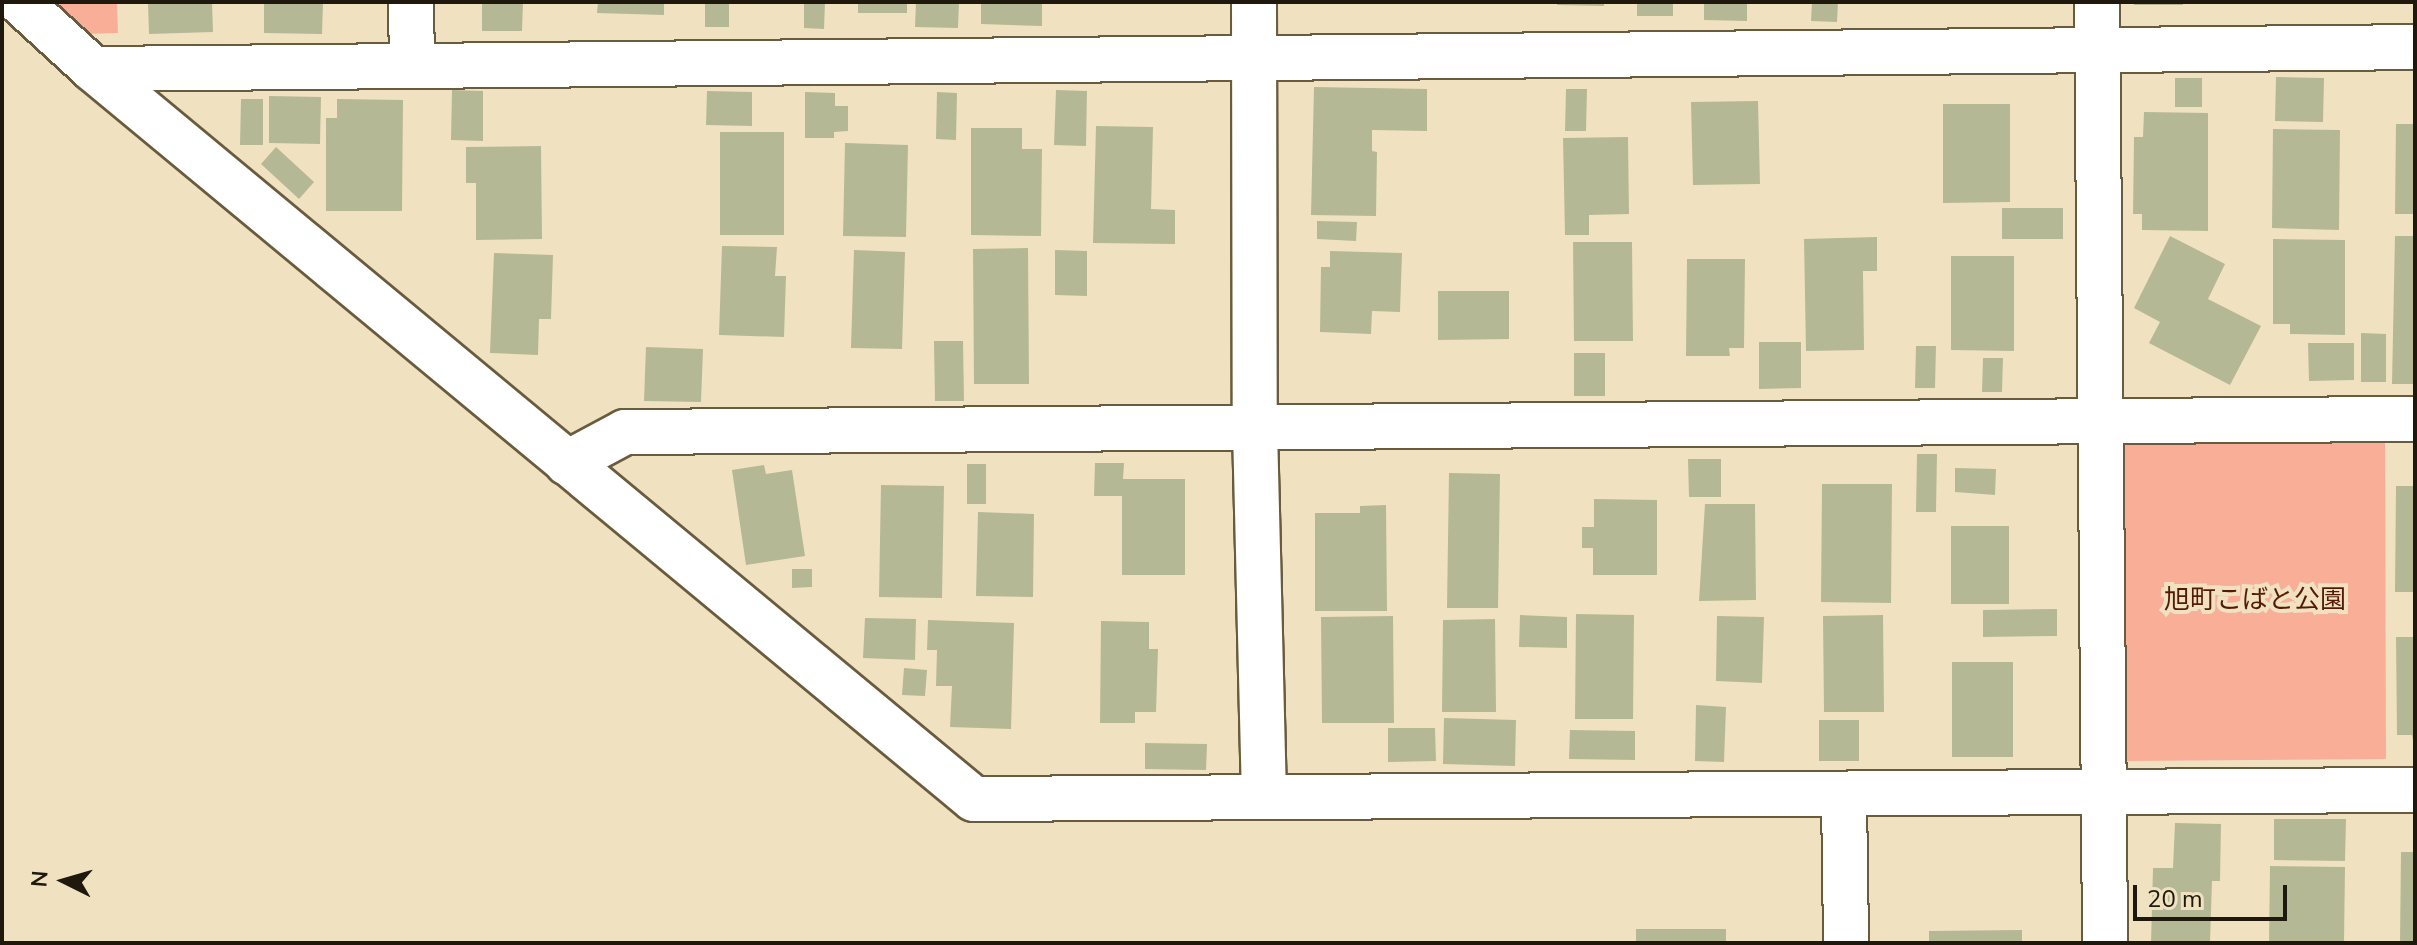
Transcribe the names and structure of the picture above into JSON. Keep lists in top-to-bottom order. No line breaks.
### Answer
{"parks":["旭町こばと公園"],"scale_bar":"20 m","north":"left"}
